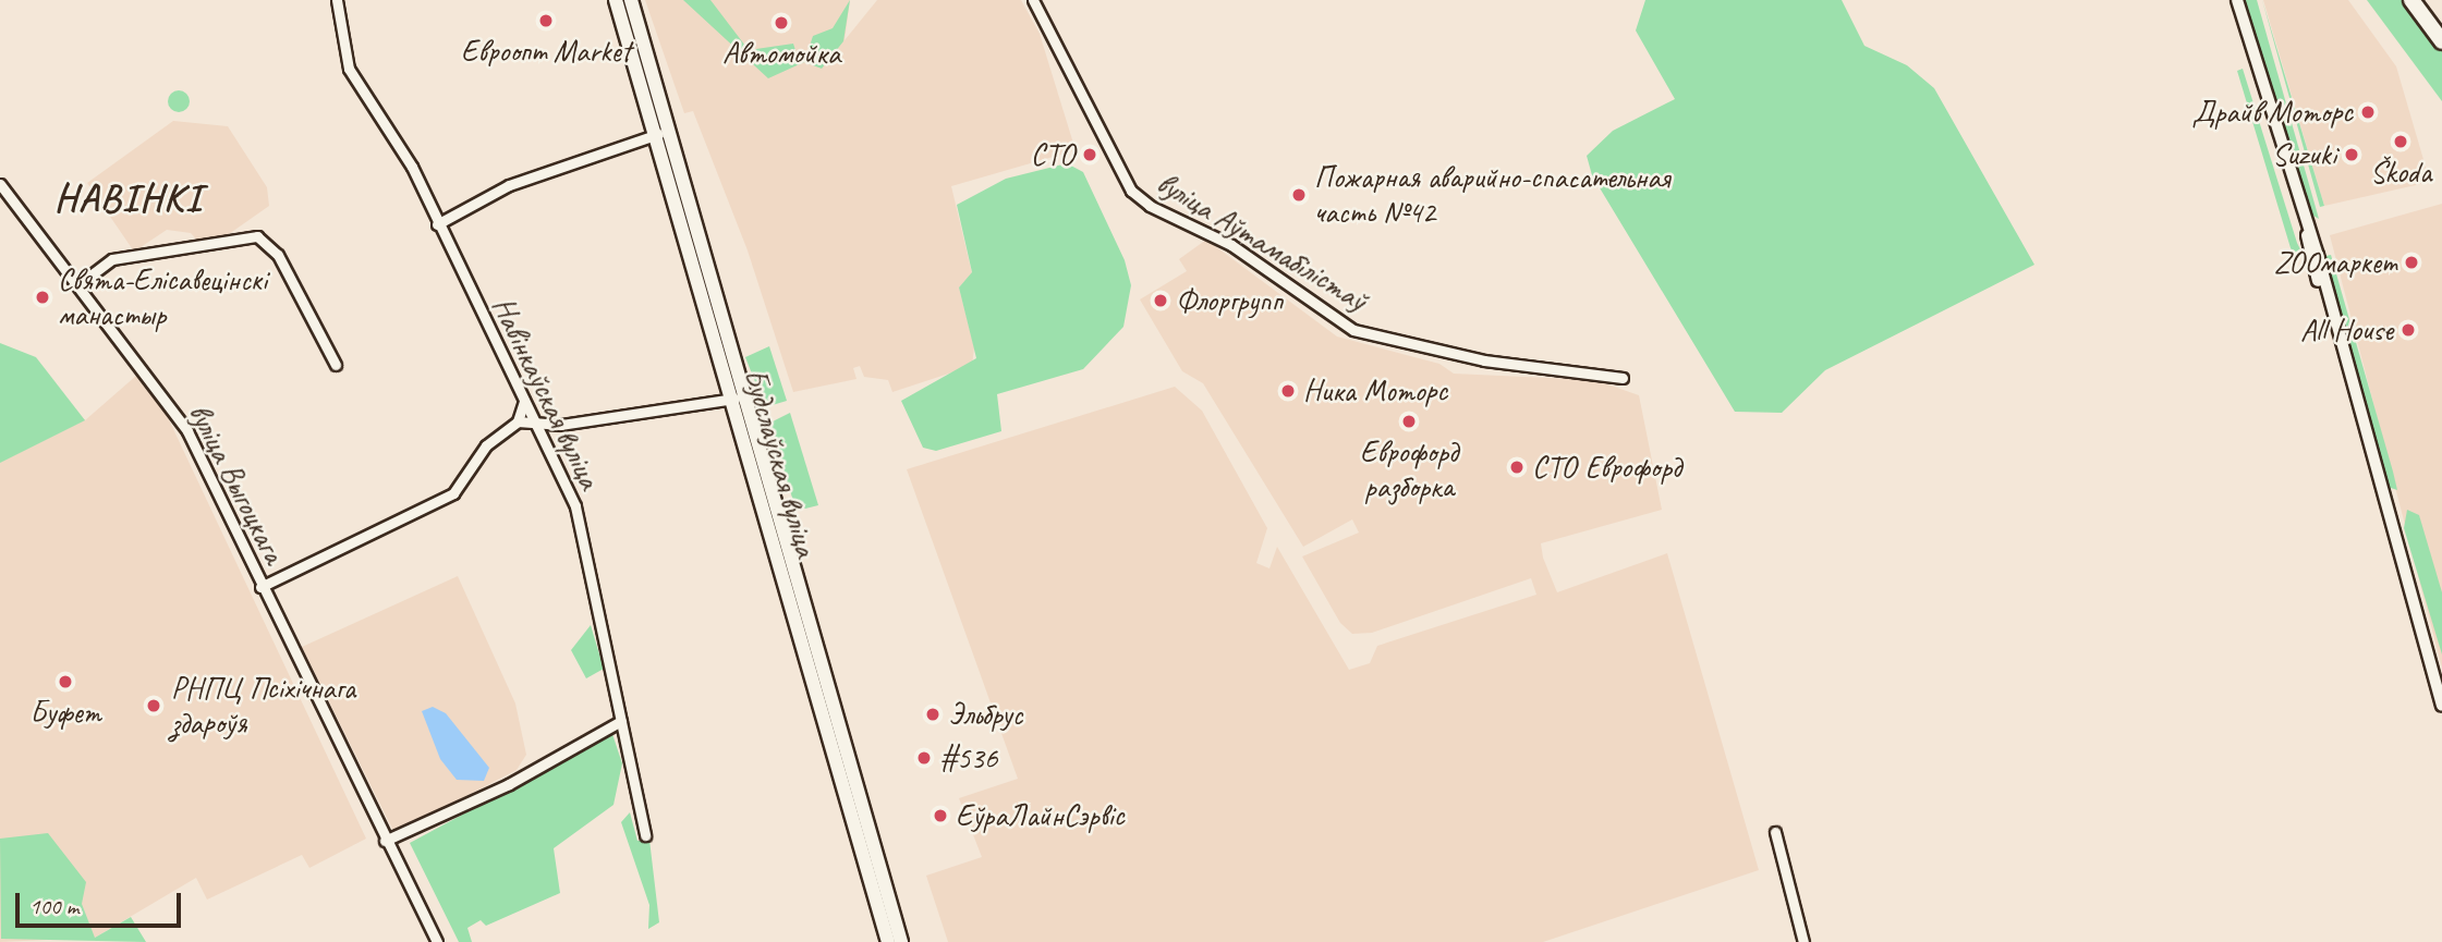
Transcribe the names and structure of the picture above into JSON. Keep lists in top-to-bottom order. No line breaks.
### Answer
{"streets":{"main road":["Будслаўская вуліца"],"street":["вуліца Аўтамабілістаў","Навінкаўская вуліца","вуліца Выгоцкага"]},"districts":["НАВІНКІ"],"places":["Евроопт Market","Автомойка","Драйв Моторс","Škoda","СТО","Suzuki","Пожарная аварийно-спасательная часть №42","ZOOмаркет","Свята-Елісавецінскі манастыр","Флоргрупп","All House","Ника Моторс","Еврофорд разборка","СТО Еврофорд","Буфет","РНПЦ Псіхічнага здароўя","Эльбрус","#536","ЕўраЛайнСэрвіс"],"scale_bar":"100 m"}
